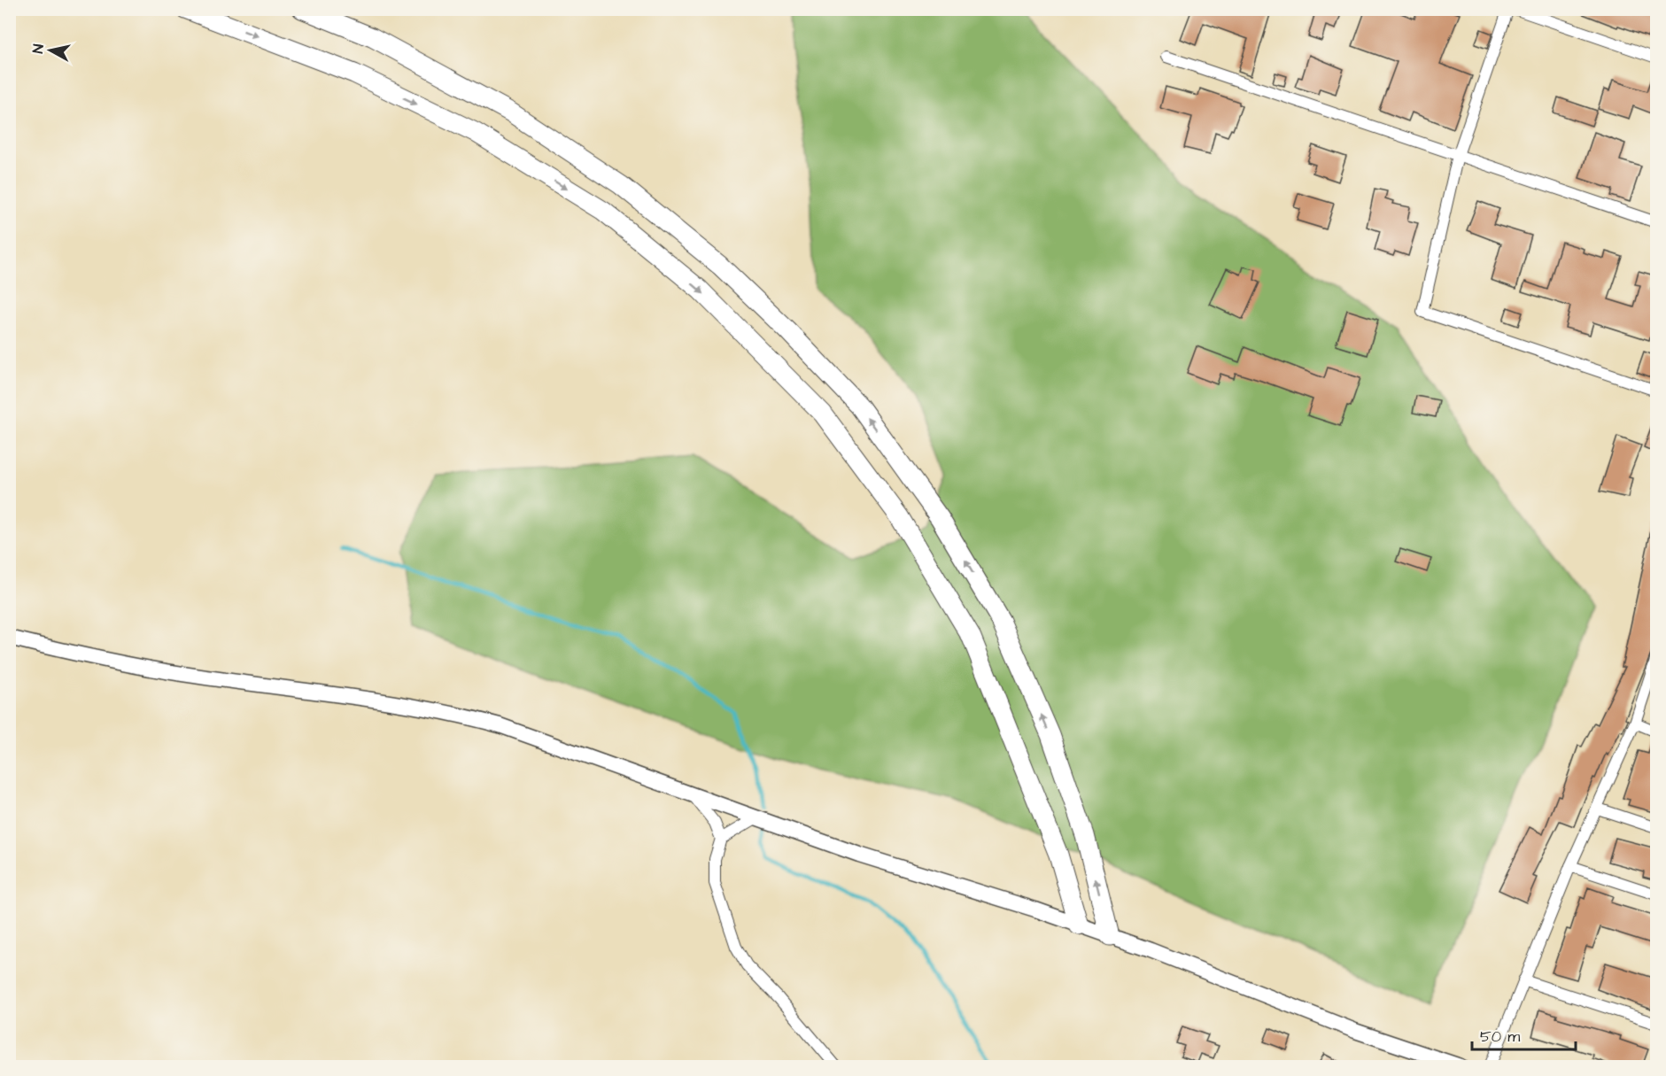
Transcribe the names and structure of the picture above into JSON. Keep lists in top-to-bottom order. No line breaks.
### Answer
{"scale_bar":"50 m","north":"left"}
